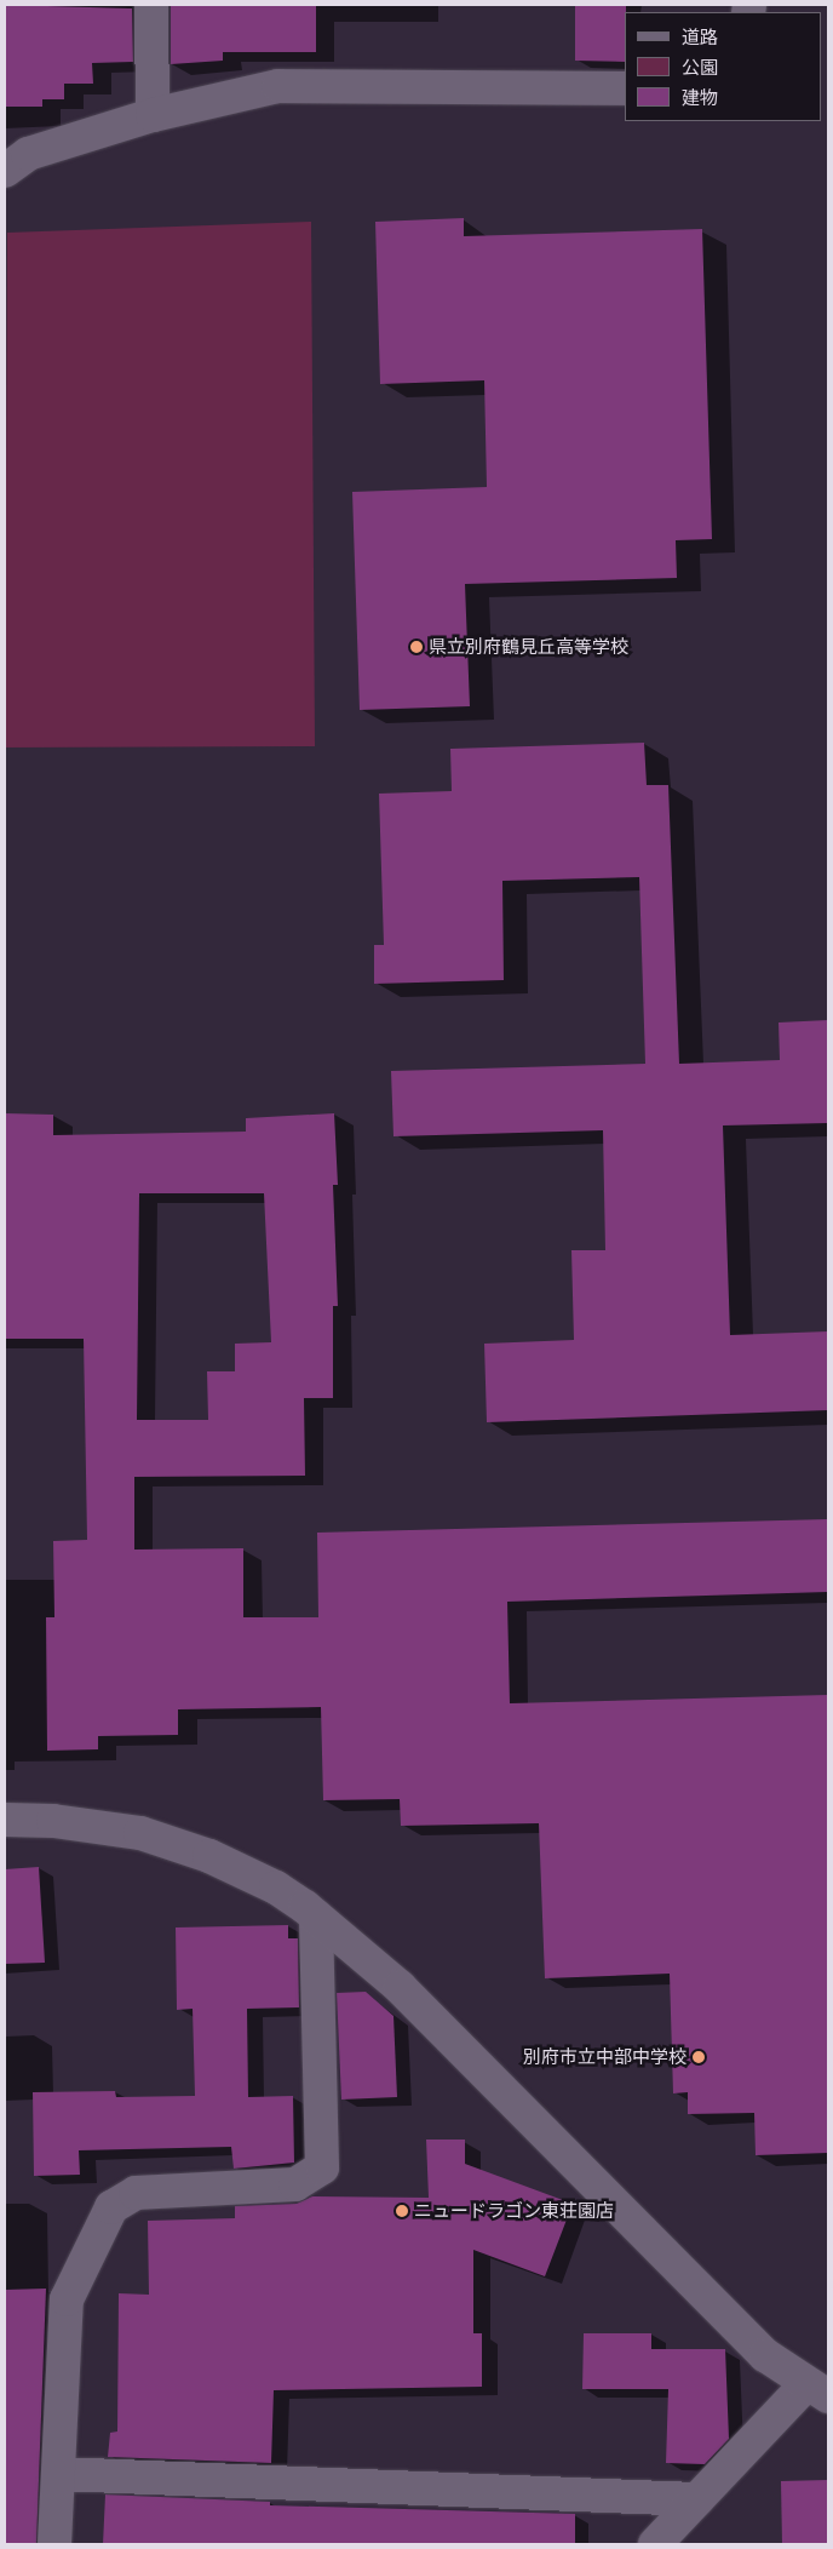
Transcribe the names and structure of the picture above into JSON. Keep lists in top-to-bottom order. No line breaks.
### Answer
{"places":["県立別府鶴見丘高等学校","別府市立中部中学校","ニュードラゴン東荘園店"],"legend":["道路","公園","建物"]}
